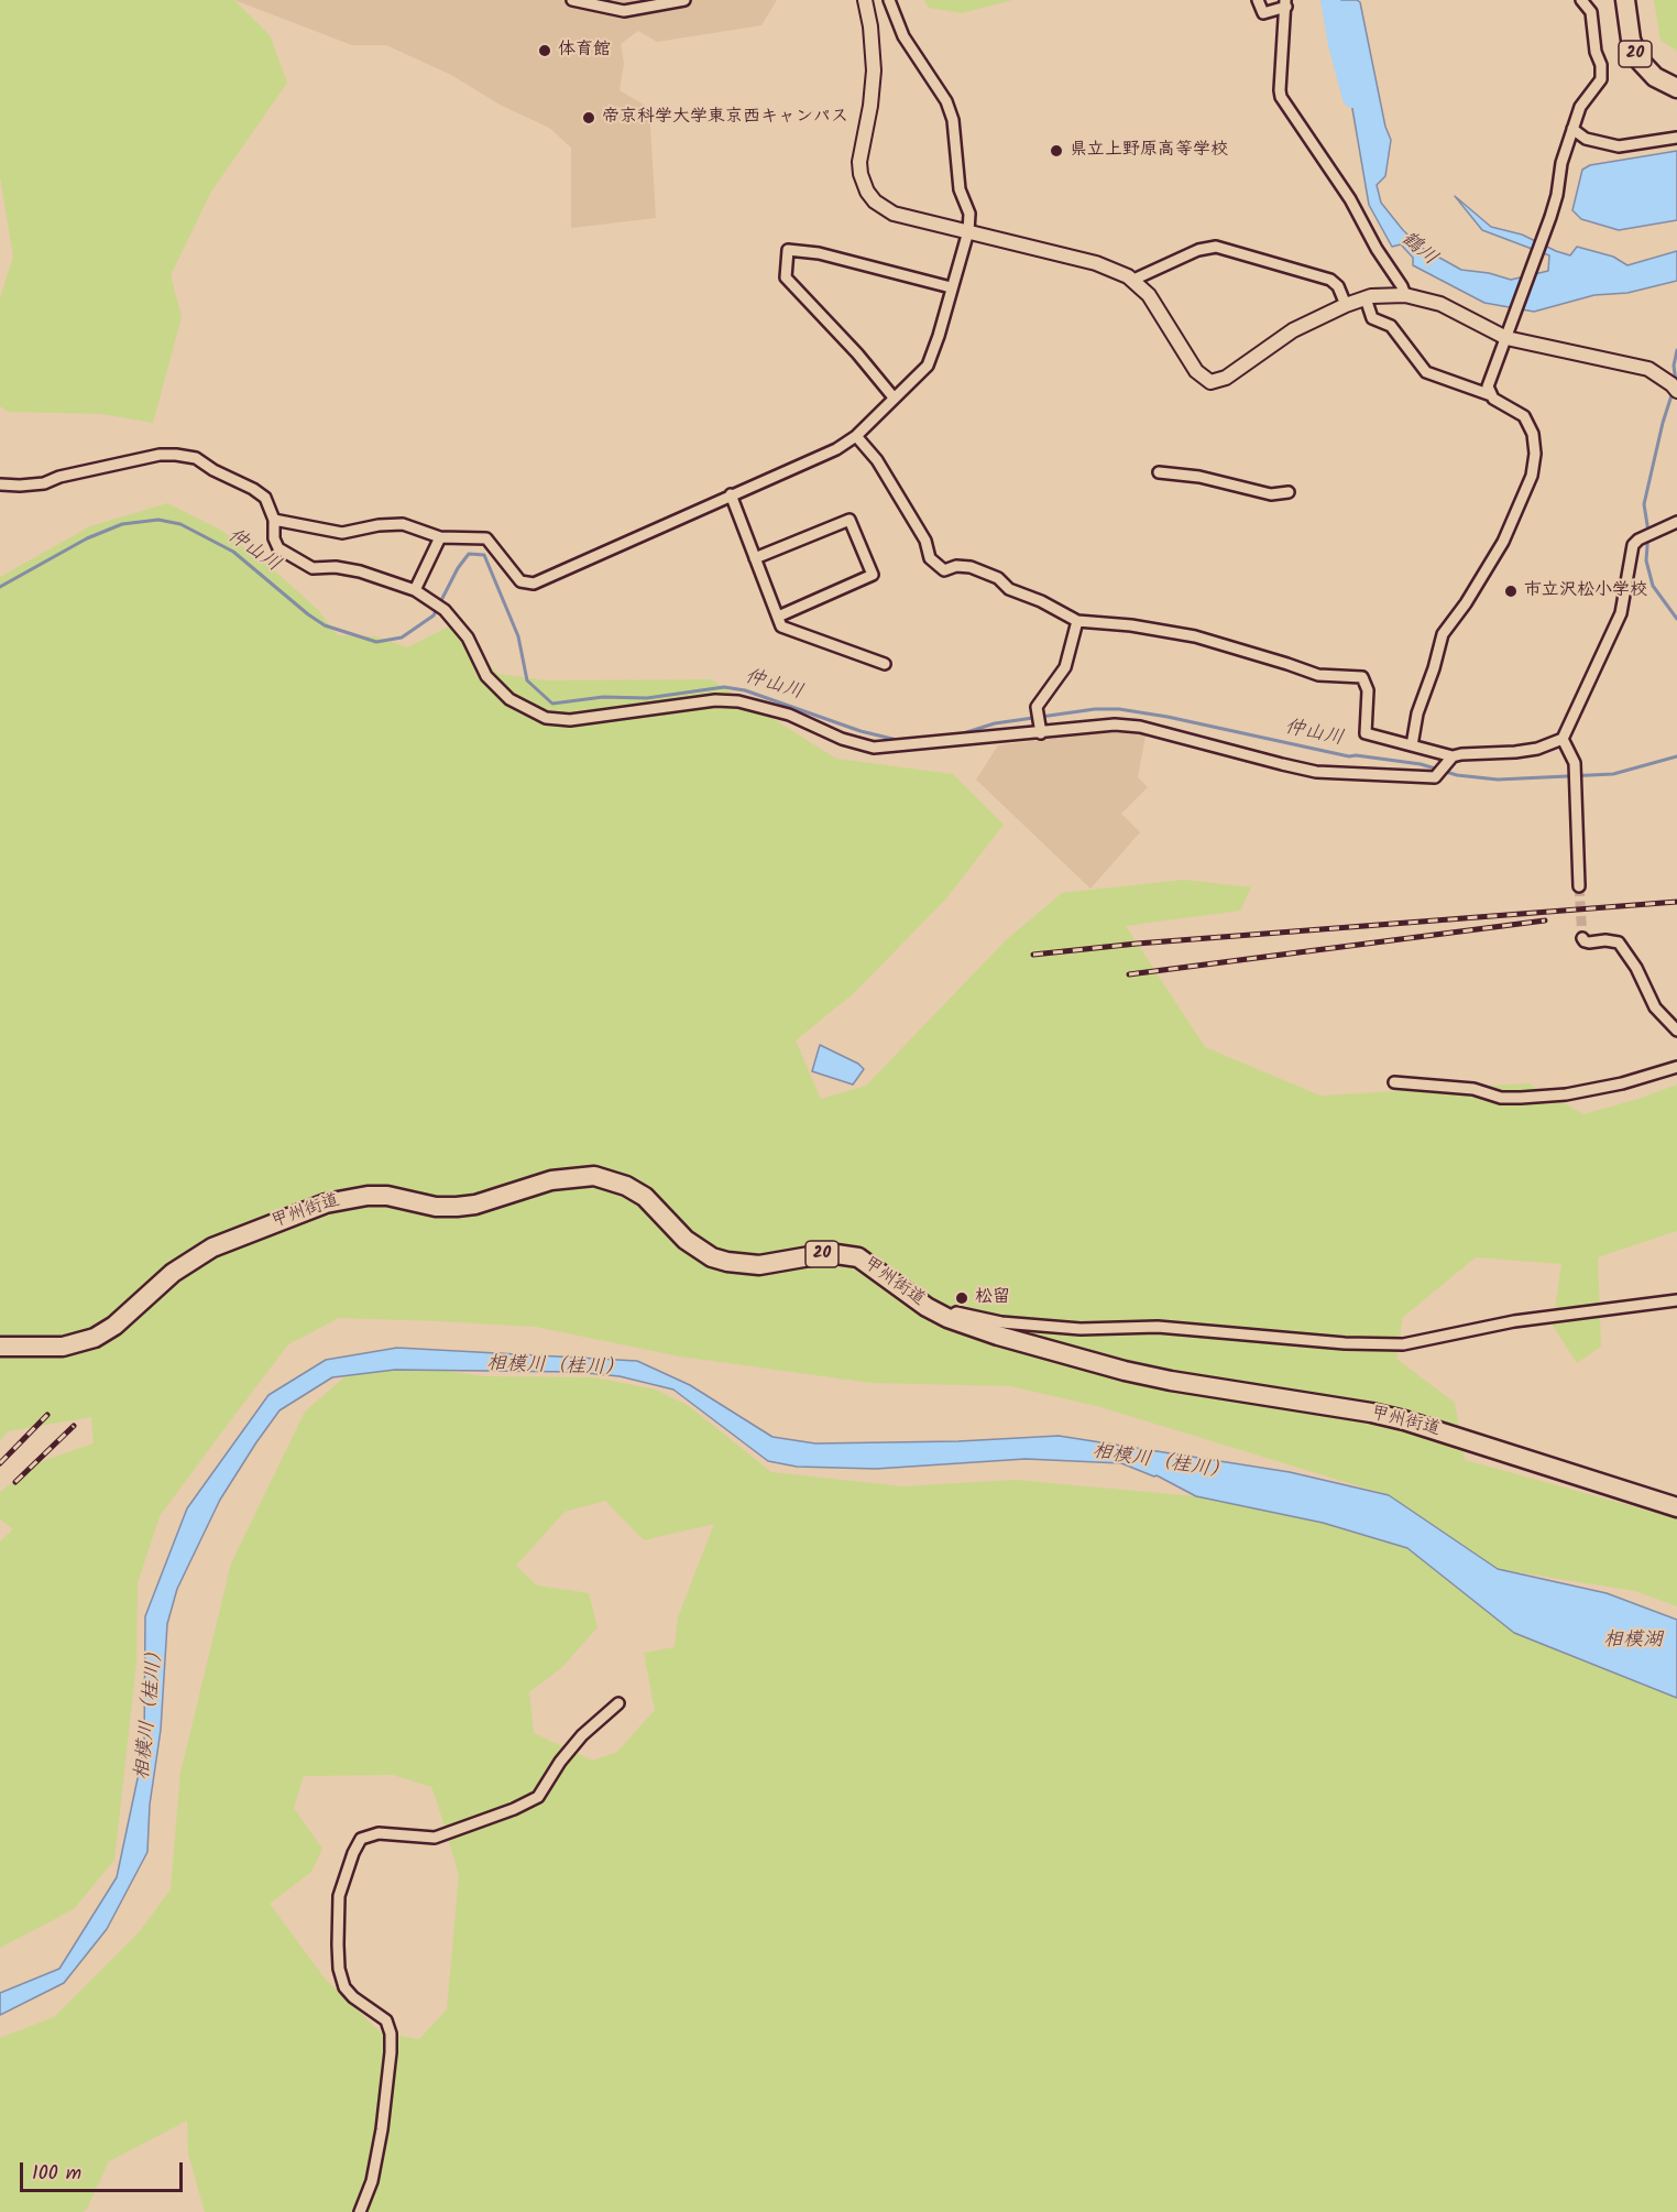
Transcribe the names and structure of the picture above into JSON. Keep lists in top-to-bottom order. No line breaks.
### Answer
{"streets":{"highway":["20","甲州街道"]},"water":["鶴川","仲山川","相模川（桂川）","相模湖"],"places":["体育館","帝京科学大学東京西キャンパス","県立上野原高等学校","市立沢松小学校","松留"],"scale_bar":"100 m"}
